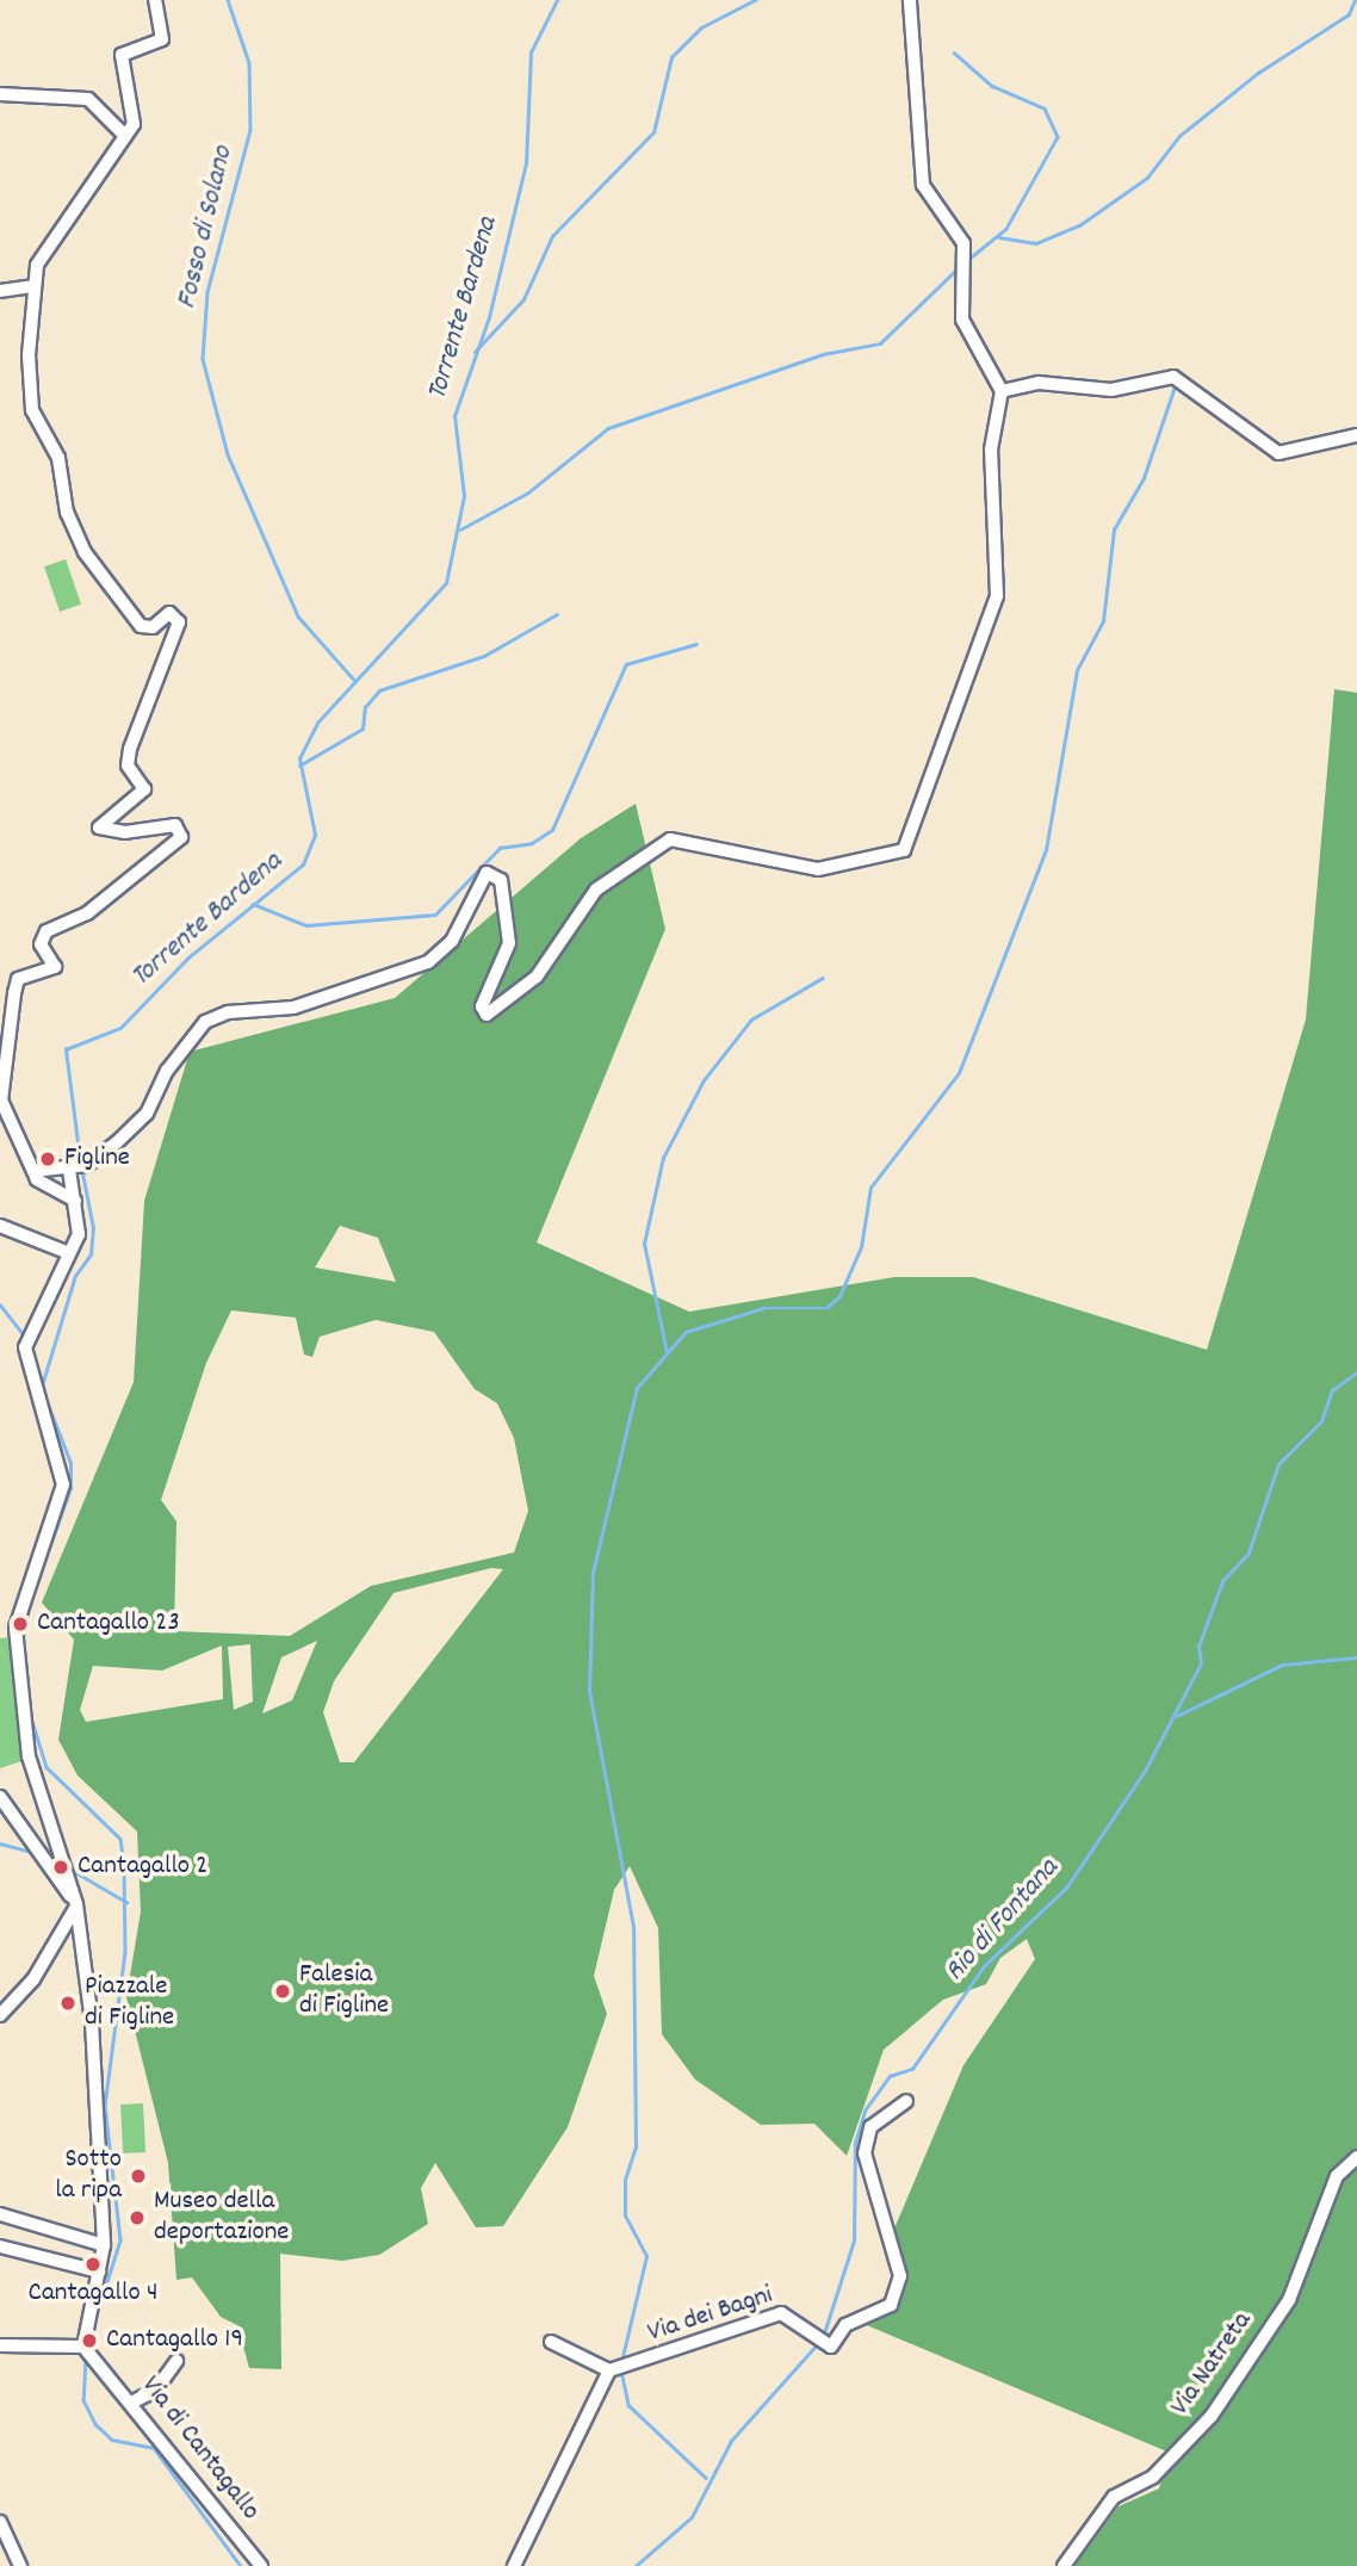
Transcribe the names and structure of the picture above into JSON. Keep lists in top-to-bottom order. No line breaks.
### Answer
{"streets":{"street":["Via dei Bagni","Via Natreta","Via di Cantagallo"]},"water":["Fosso di Solano","Torrente Bardena","Rio di Fontana"],"places":["Figline","Cantagallo 23","Cantagallo 2","Falesia di Figline","Piazzale di Figline","Sotto la ripa","Museo della deportazione","Cantagallo 4","Cantagallo 19"]}
